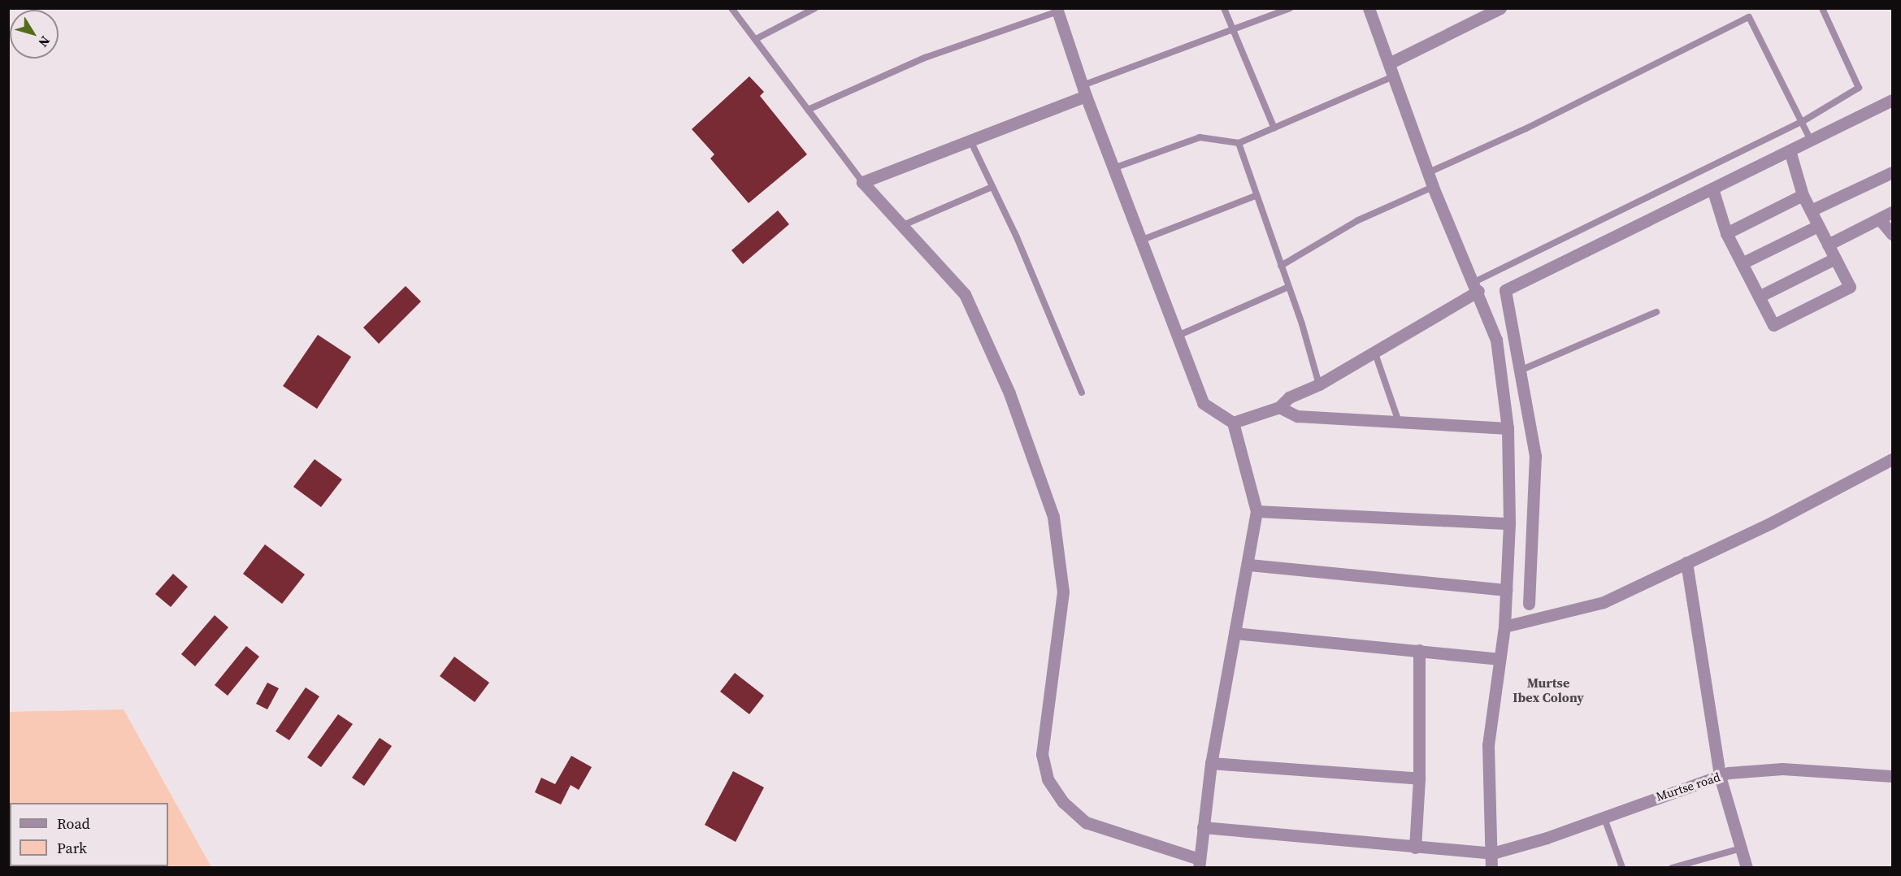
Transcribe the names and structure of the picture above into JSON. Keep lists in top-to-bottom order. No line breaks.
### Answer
{"streets":{"street":["Murtse road"]},"districts":["Murtse Ibex Colony"],"legend":["Road","Park"],"north":"bottom right"}
